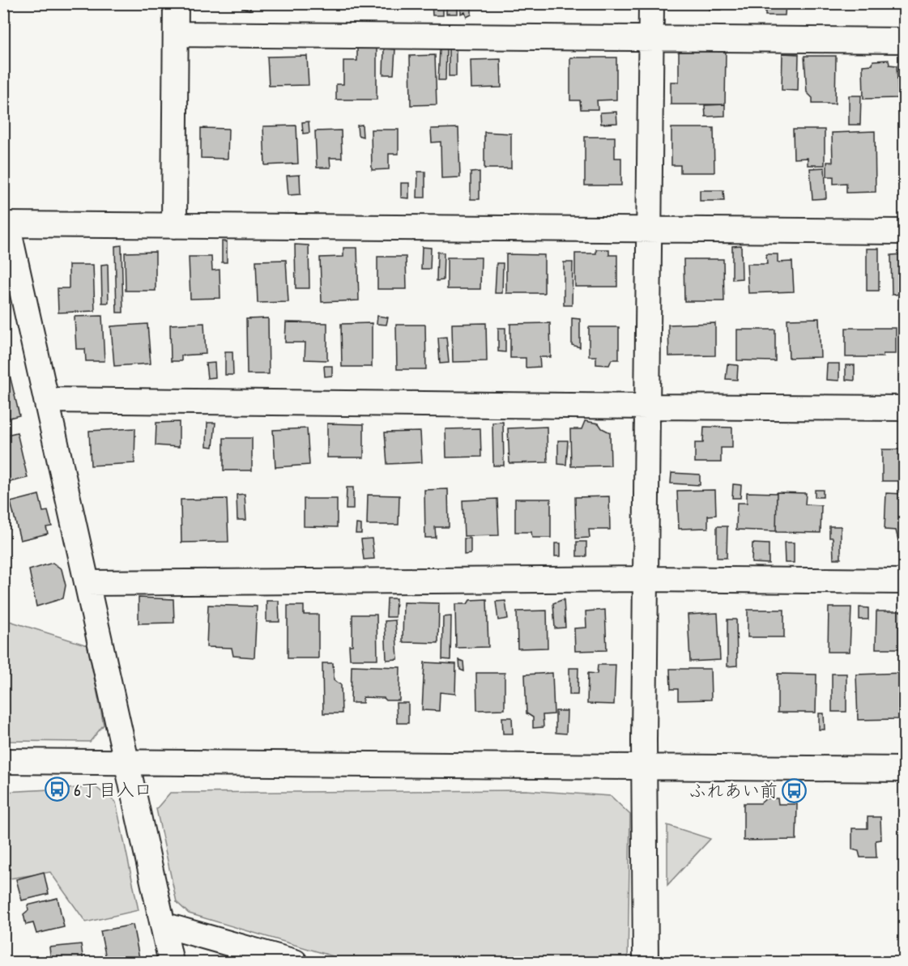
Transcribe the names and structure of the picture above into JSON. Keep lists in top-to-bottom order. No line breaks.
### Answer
{"places":{"bus stop":["6丁目入口","ふれあい前"]}}
